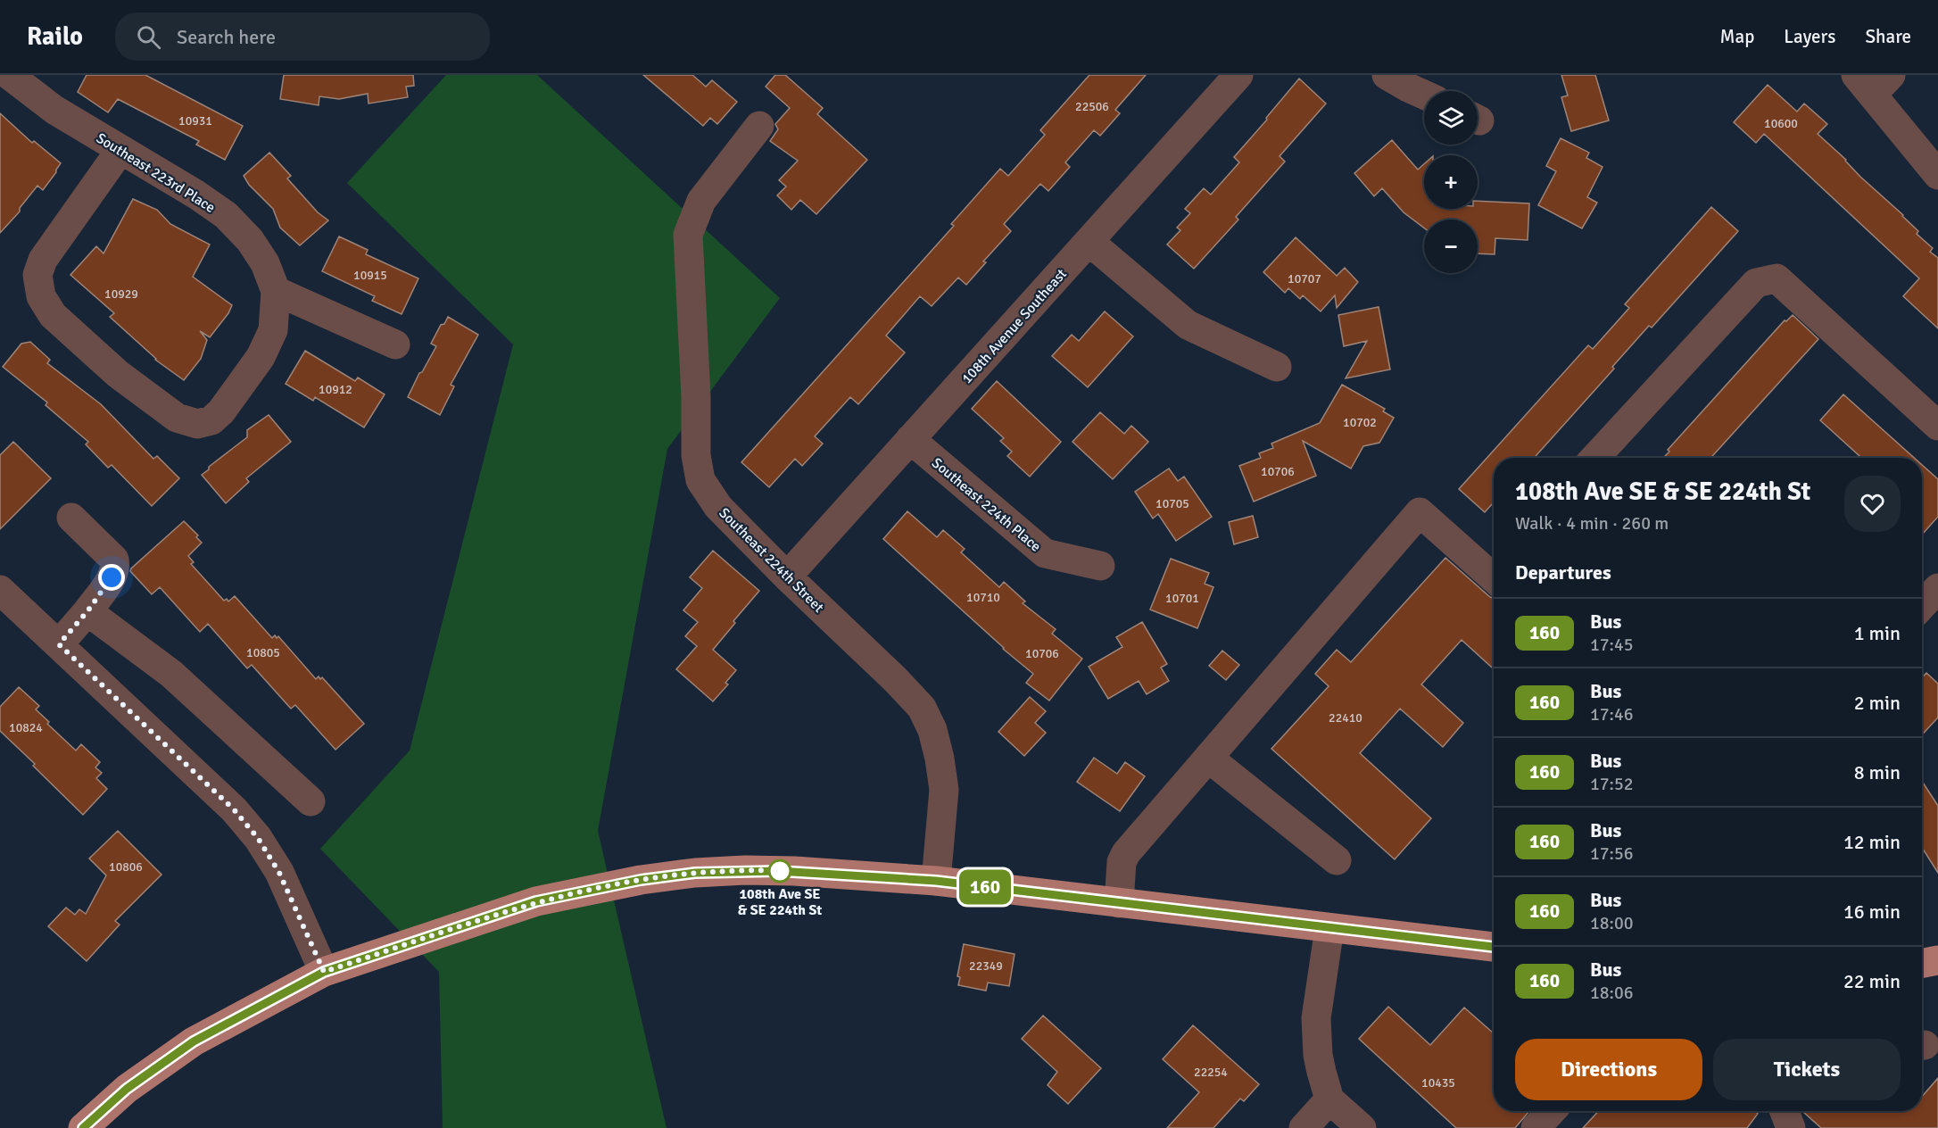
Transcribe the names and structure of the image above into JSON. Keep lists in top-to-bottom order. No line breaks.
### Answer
{"streets":{"street":["Southeast 223rd Place","108th Avenue Southeast","Southeast 224th Place","Southeast 224th Street"]},"crossings":[["108th Avenue Southeast","Southeast 224th Place"],["108th Avenue Southeast","Southeast 224th Street"]],"places":["108th Ave SE & SE 224th St"],"lines":["bus line 160"],"house_numbers":["22506","10931","10600","10915","10707","10929","10912","10702","10706","10705","10710","10701","10805","10706","22410","10824","10806","22349","22254","10435"],"page":{"header":"Railo","search":"Search here","nav":["Map","Layers","Share"],"on_map":"160","map_buttons":["+","−"],"heading":[["108th Ave SE & SE 224th St","Walk · 4 min · 260 m"],"Departures"],"list":[{"mark":"160","name":"Bus","note":"17:45","value":"1 min"},{"mark":"160","name":"Bus","note":"17:46","value":"2 min"},{"mark":"160","name":"Bus","note":"17:52","value":"8 min"},{"mark":"160","name":"Bus","note":"17:56","value":"12 min"},{"mark":"160","name":"Bus","note":"18:00","value":"16 min"},{"mark":"160","name":"Bus","note":"18:06","value":"22 min"}],"buttons":["Directions","Tickets"]}}
